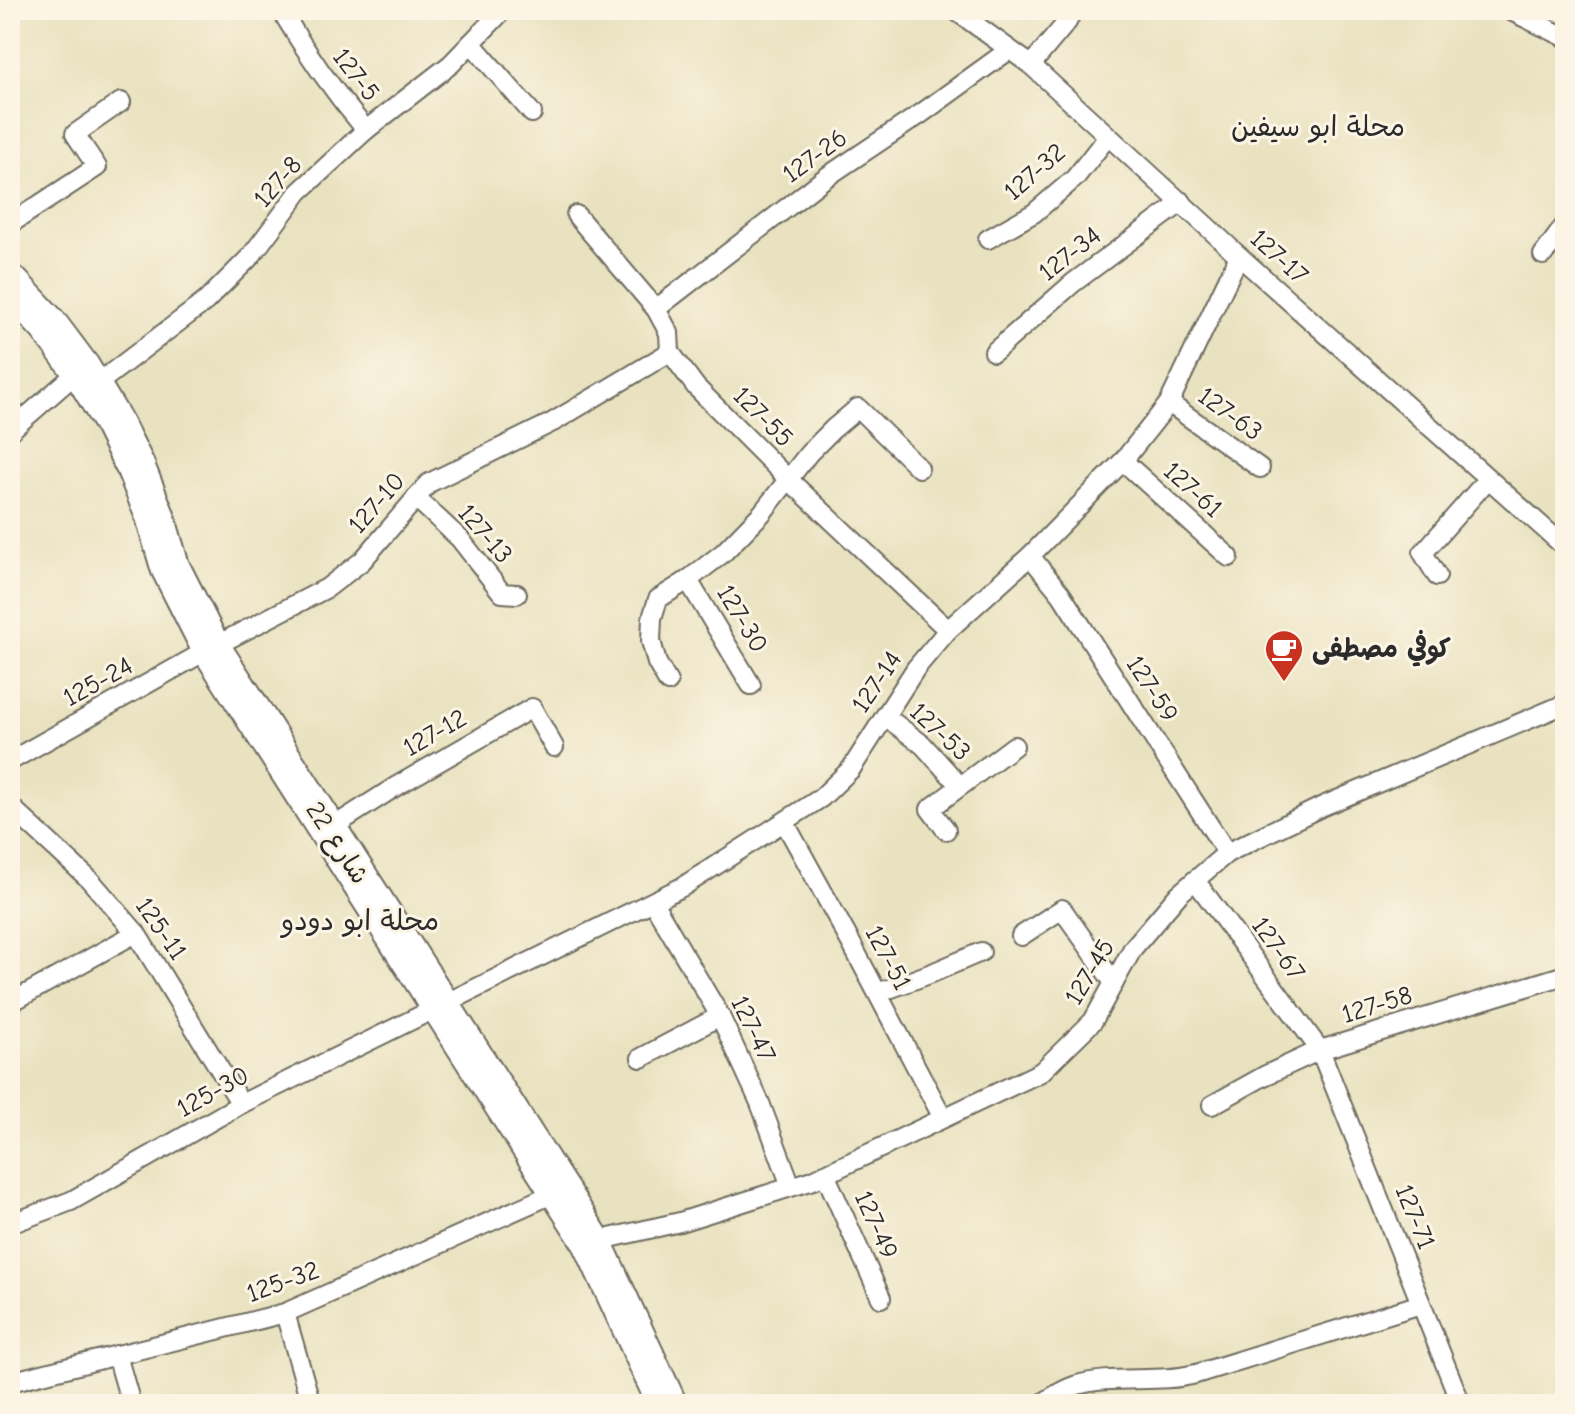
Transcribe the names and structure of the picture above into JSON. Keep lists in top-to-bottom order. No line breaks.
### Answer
{"streets":{"street":["شارع 22"],"lane":["127-5","127-26","127-32","127-8","127-34","127-17","127-63","127-55","127-61","127-10","127-13","127-30","125-24","127-14","127-59","127-53","127-12","125-11","127-67","127-51","127-45","127-58","127-47","125-30","127-71","127-49","125-32"]},"crossings":[["127-5","127-8"],["127-26","127-17"],["127-26","127-55"],["127-32","127-17"],["127-8","شارع 22"],["127-34","127-17"],["127-17","127-14"],["127-63","127-14"],["127-55","127-10"],["127-55","127-14"],["127-61","127-14"],["127-10","127-13"],["127-10","125-24"],["127-10","شارع 22"],["125-24","شارع 22"],["127-14","127-59"],["127-14","127-53"],["127-14","شارع 22"],["127-14","127-51"],["127-14","127-47"],["127-14","125-30"],["127-59","127-45"],["127-12","شارع 22"],["شارع 22","127-45"],["شارع 22","125-30"],["شارع 22","125-32"],["125-11","125-30"],["127-67","127-45"],["127-67","127-58"],["127-67","127-71"],["127-51","127-45"],["127-45","127-47"],["127-45","127-49"],["127-58","127-71"]],"districts":["محلة ابو سيفين","محلة ابو دودو"],"places":{"cafe":["كوفي مصطفى"]}}
